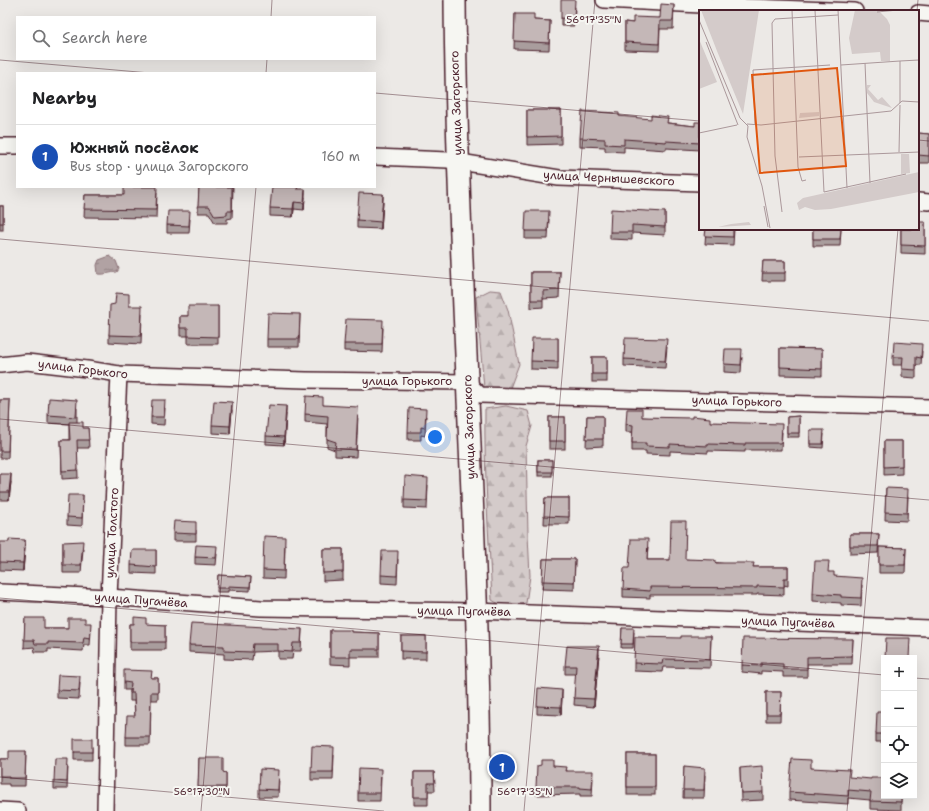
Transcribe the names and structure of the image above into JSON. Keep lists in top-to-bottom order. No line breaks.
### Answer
{"streets":{"main road":["улица Загорского"],"street":["улица Чернышевского","улица Горького","улица Толстого","улица Пугачёва"]},"crossings":[["улица Загорского","улица Чернышевского"],["улица Загорского","улица Горького"],["улица Загорского","улица Пугачёва"],["улица Горького","улица Толстого"],["улица Толстого","улица Пугачёва"]],"page":{"search":"Search here","heading":"Nearby","list":[{"mark":"1","name":"Южный посёлок","note":"Bus stop · улица Загорского","value":"160 m"}],"map_buttons":["+","−"],"pins":"1"},"coordinates":["56°17'35\"N","56°17'30\"N"]}
